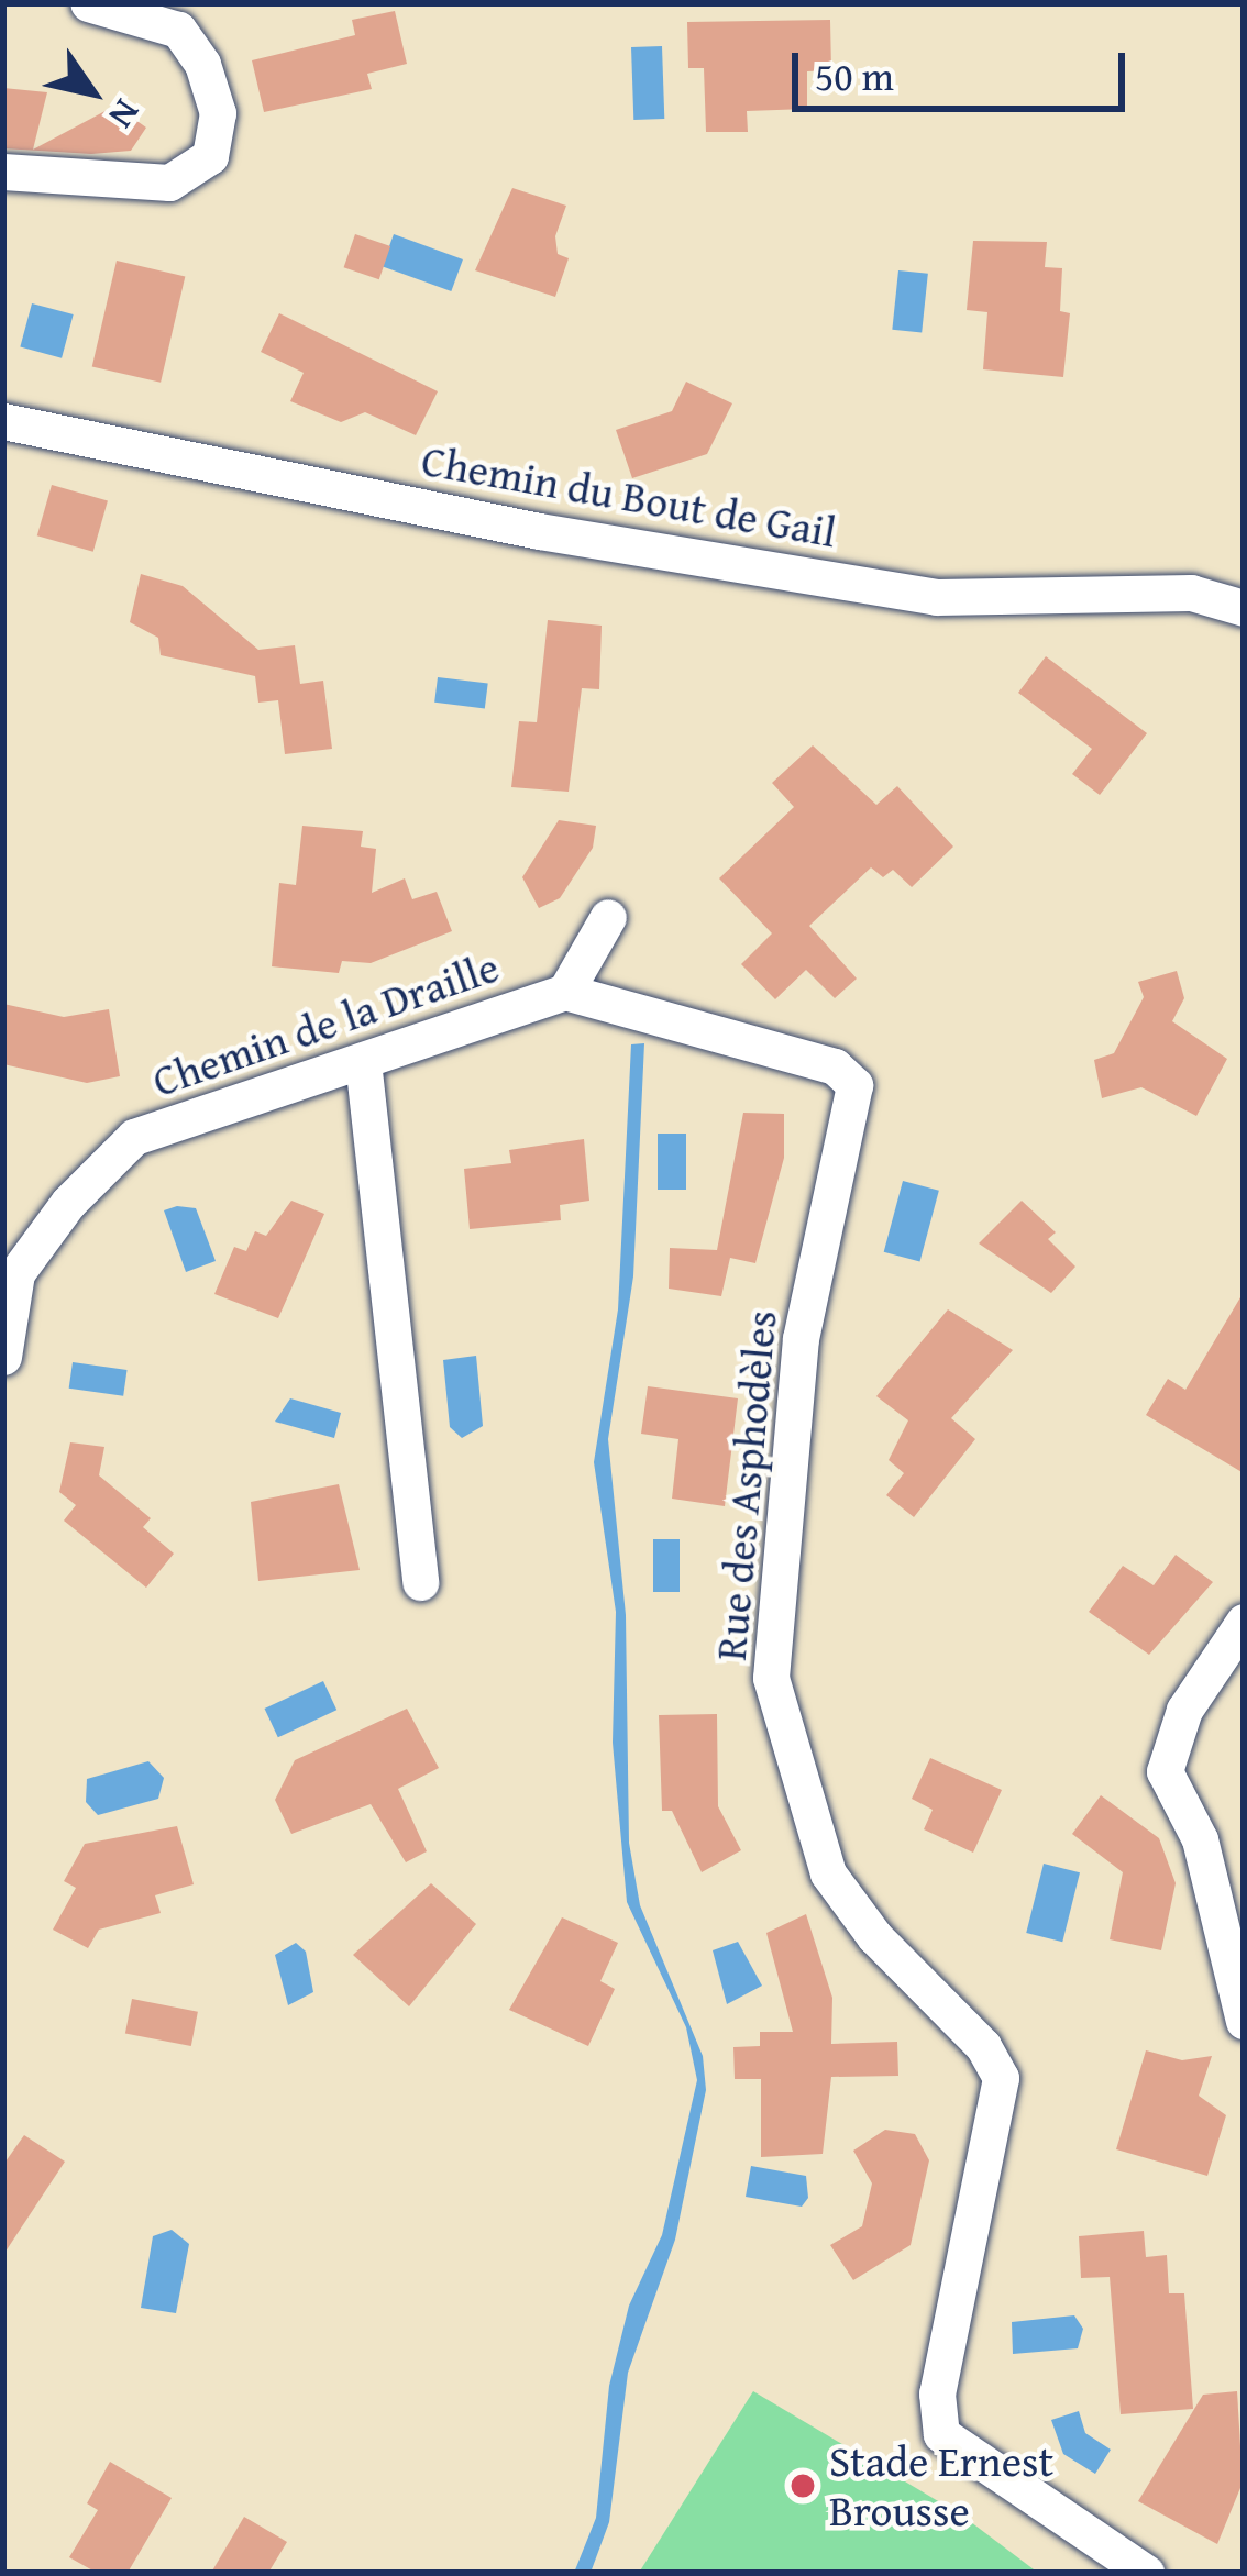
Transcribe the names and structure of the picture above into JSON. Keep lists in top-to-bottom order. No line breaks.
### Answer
{"streets":{"street":["Chemin du Bout de Gail","Chemin de la Draille","Rue des Asphodèles"]},"crossings":[["Chemin de la Draille","Rue des Asphodèles"]],"places":["Stade Ernest Brousse"],"scale_bar":"50 m","north":"bottom right"}
